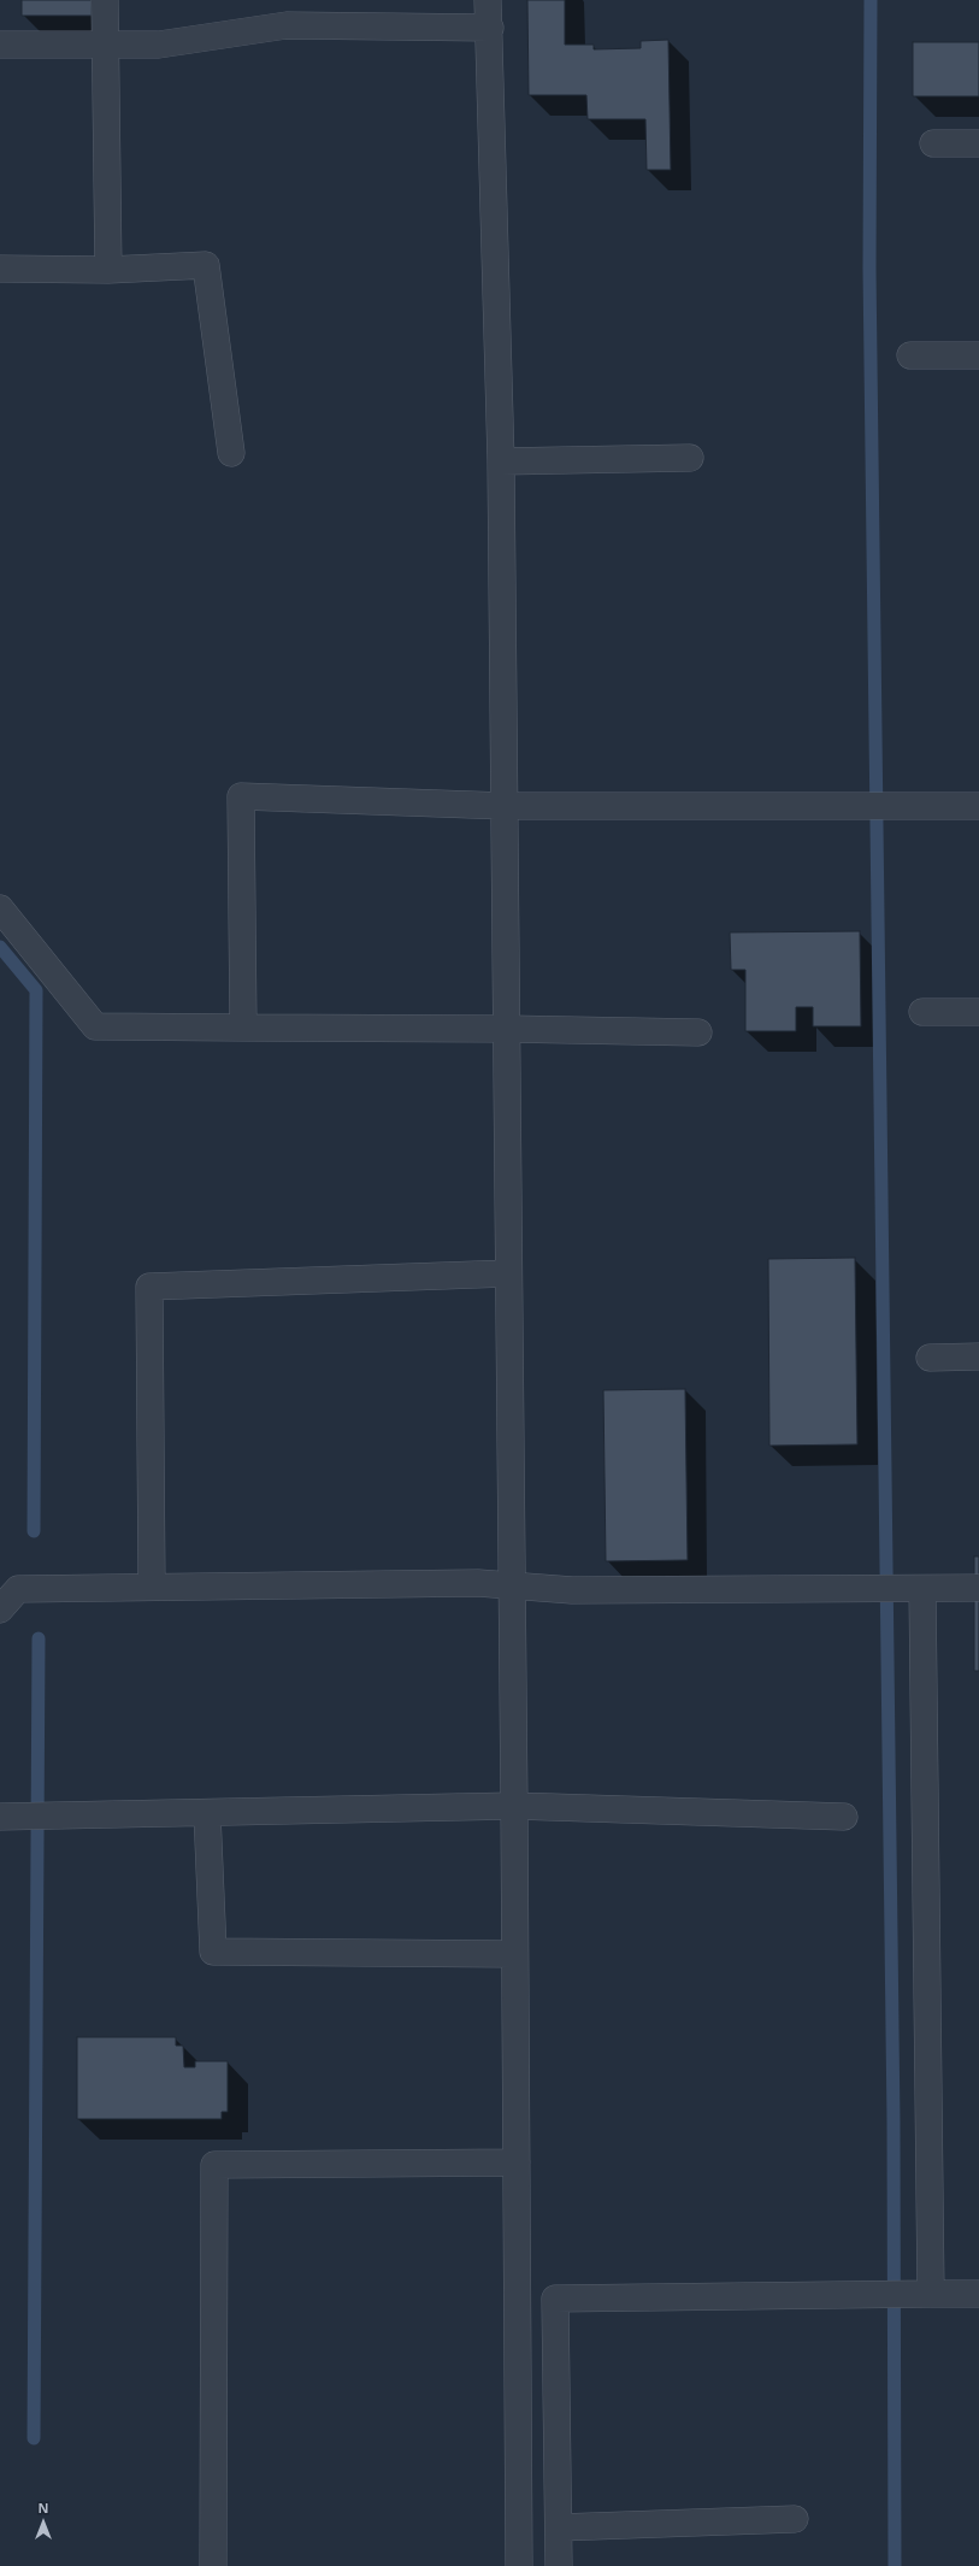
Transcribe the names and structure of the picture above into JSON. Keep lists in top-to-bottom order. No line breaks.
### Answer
{"north":"top"}
